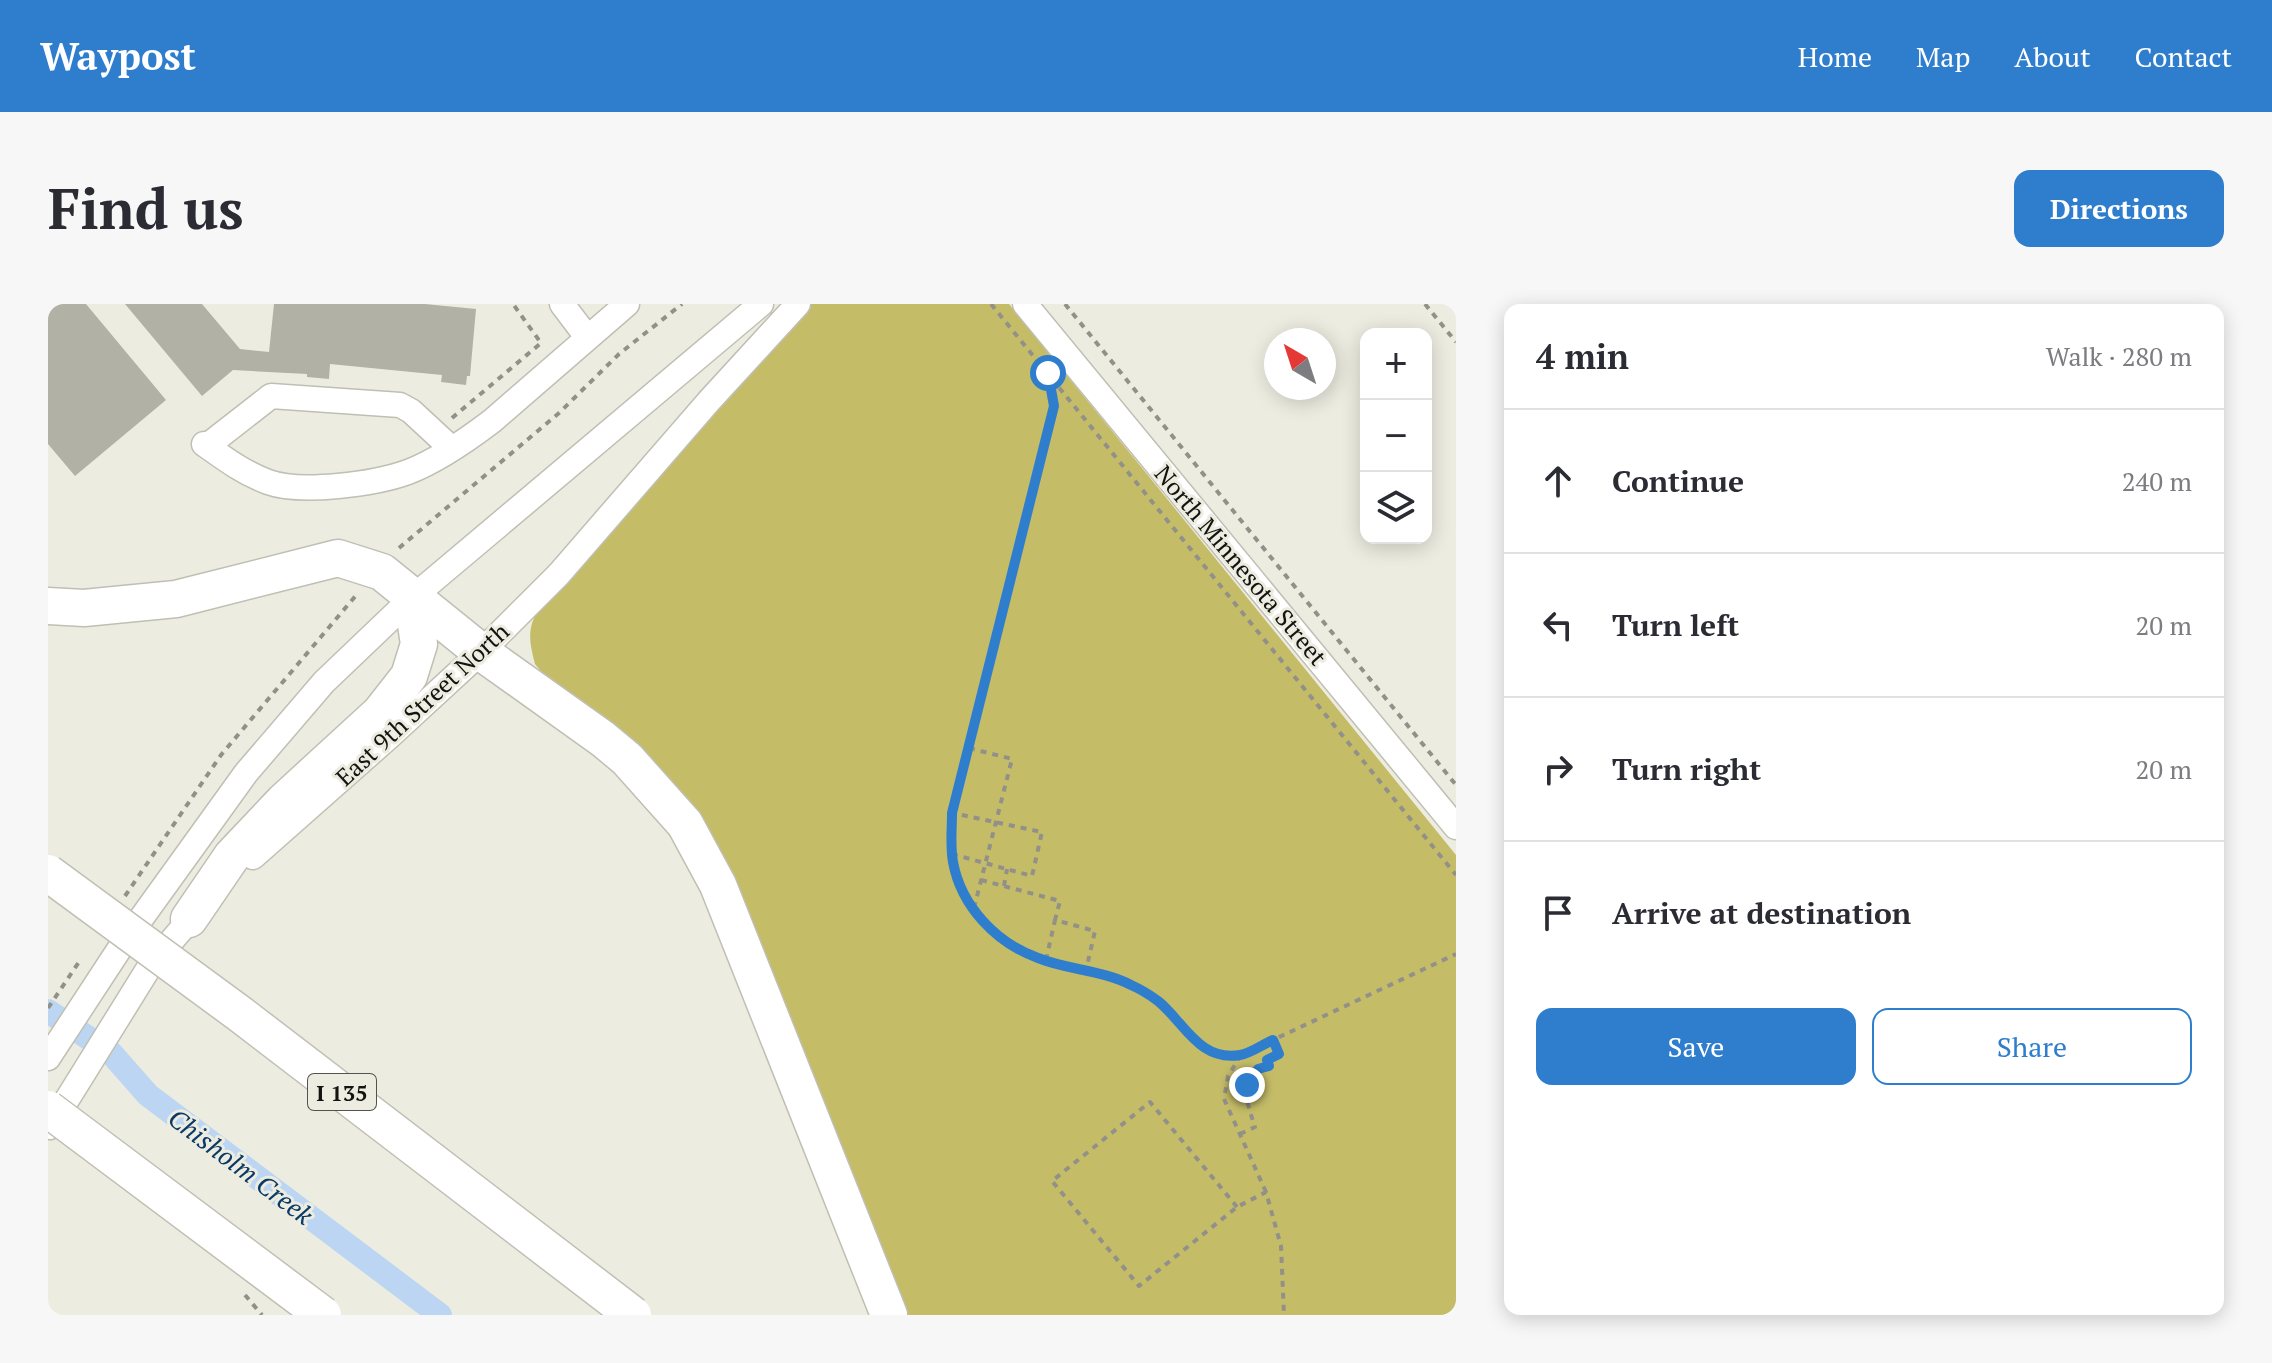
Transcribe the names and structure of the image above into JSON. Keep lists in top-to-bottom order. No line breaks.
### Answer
{"streets":{"highway":["I 135"],"street":["North Minnesota Street","East 9th Street North"]},"water":["Chisholm Creek"],"north":"top left","page":{"header":"Waypost","nav":["Home","Map","About","Contact"],"buttons":["Directions",["Save","Share"]],"title":"Find us","heading":["4 min","Walk · 280 m"],"map_buttons":["+","−"],"list":[["Continue","240 m"],["Turn left","20 m"],["Turn right","20 m"],"Arrive at destination"]}}
